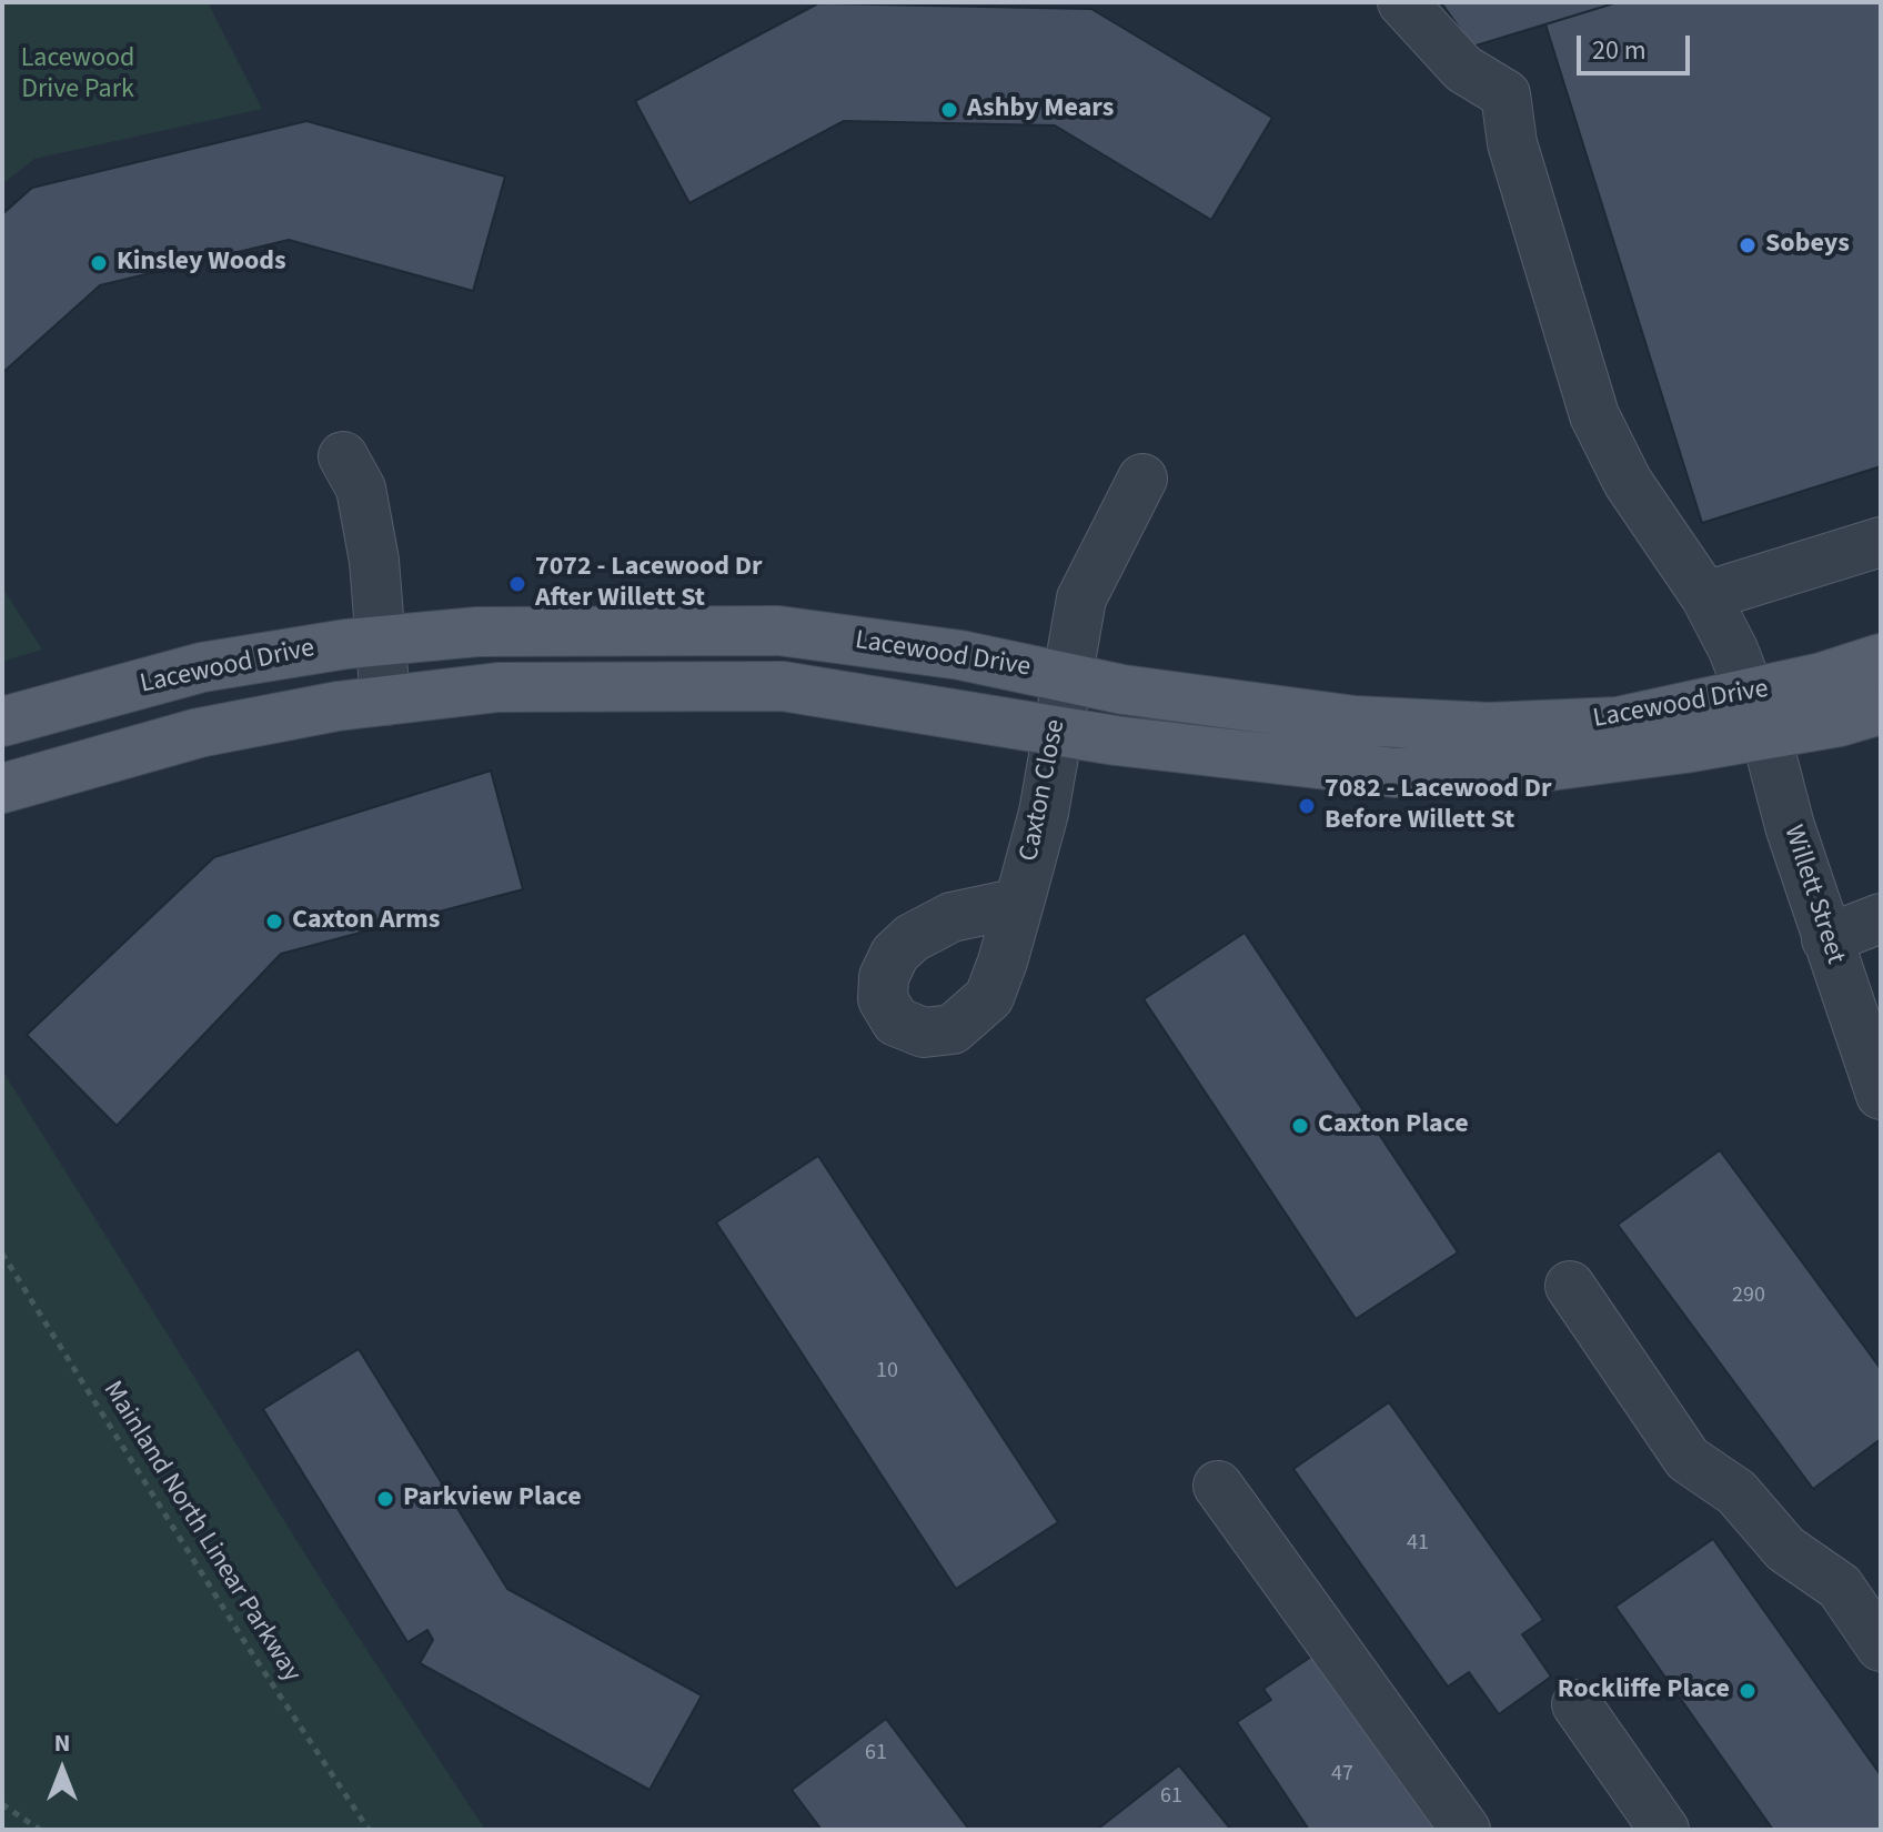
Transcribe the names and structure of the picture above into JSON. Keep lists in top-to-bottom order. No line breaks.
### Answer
{"streets":{"main road":["Lacewood Drive"],"street":["Caxton Close","Willett Street"],"path":["Mainland North Linear Parkway"]},"crossings":[["Lacewood Drive","Caxton Close"],["Lacewood Drive","Willett Street"]],"parks":["Lacewood Drive Park"],"places":["Ashby Mears","Sobeys","Kinsley Woods","7072 - Lacewood Dr After Willett St","7082 - Lacewood Dr Before Willett St","Caxton Arms","Caxton Place","Parkview Place","Rockliffe Place"],"house_numbers":["290","10","41","61","47","61"],"scale_bar":"20 m","north":"top"}
